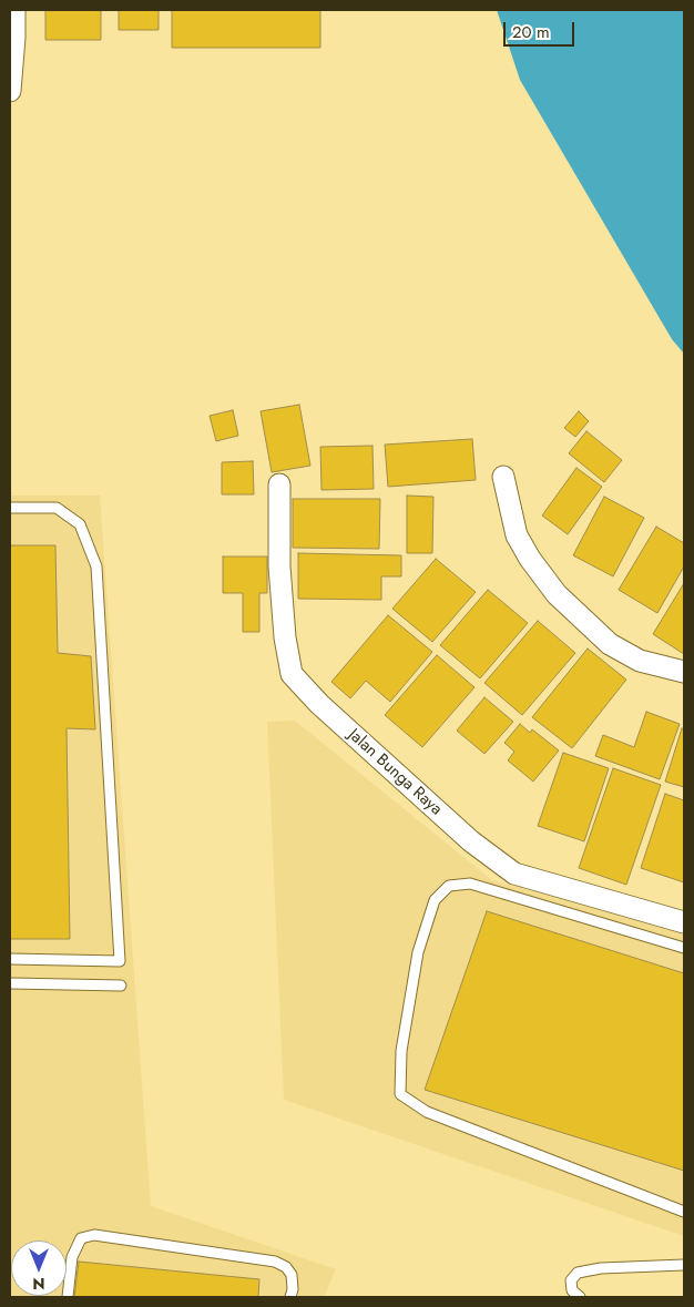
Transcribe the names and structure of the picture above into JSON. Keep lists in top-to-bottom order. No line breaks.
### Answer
{"streets":{"street":["Jalan Bunga Raya"]},"scale_bar":"20 m","north":"bottom"}
